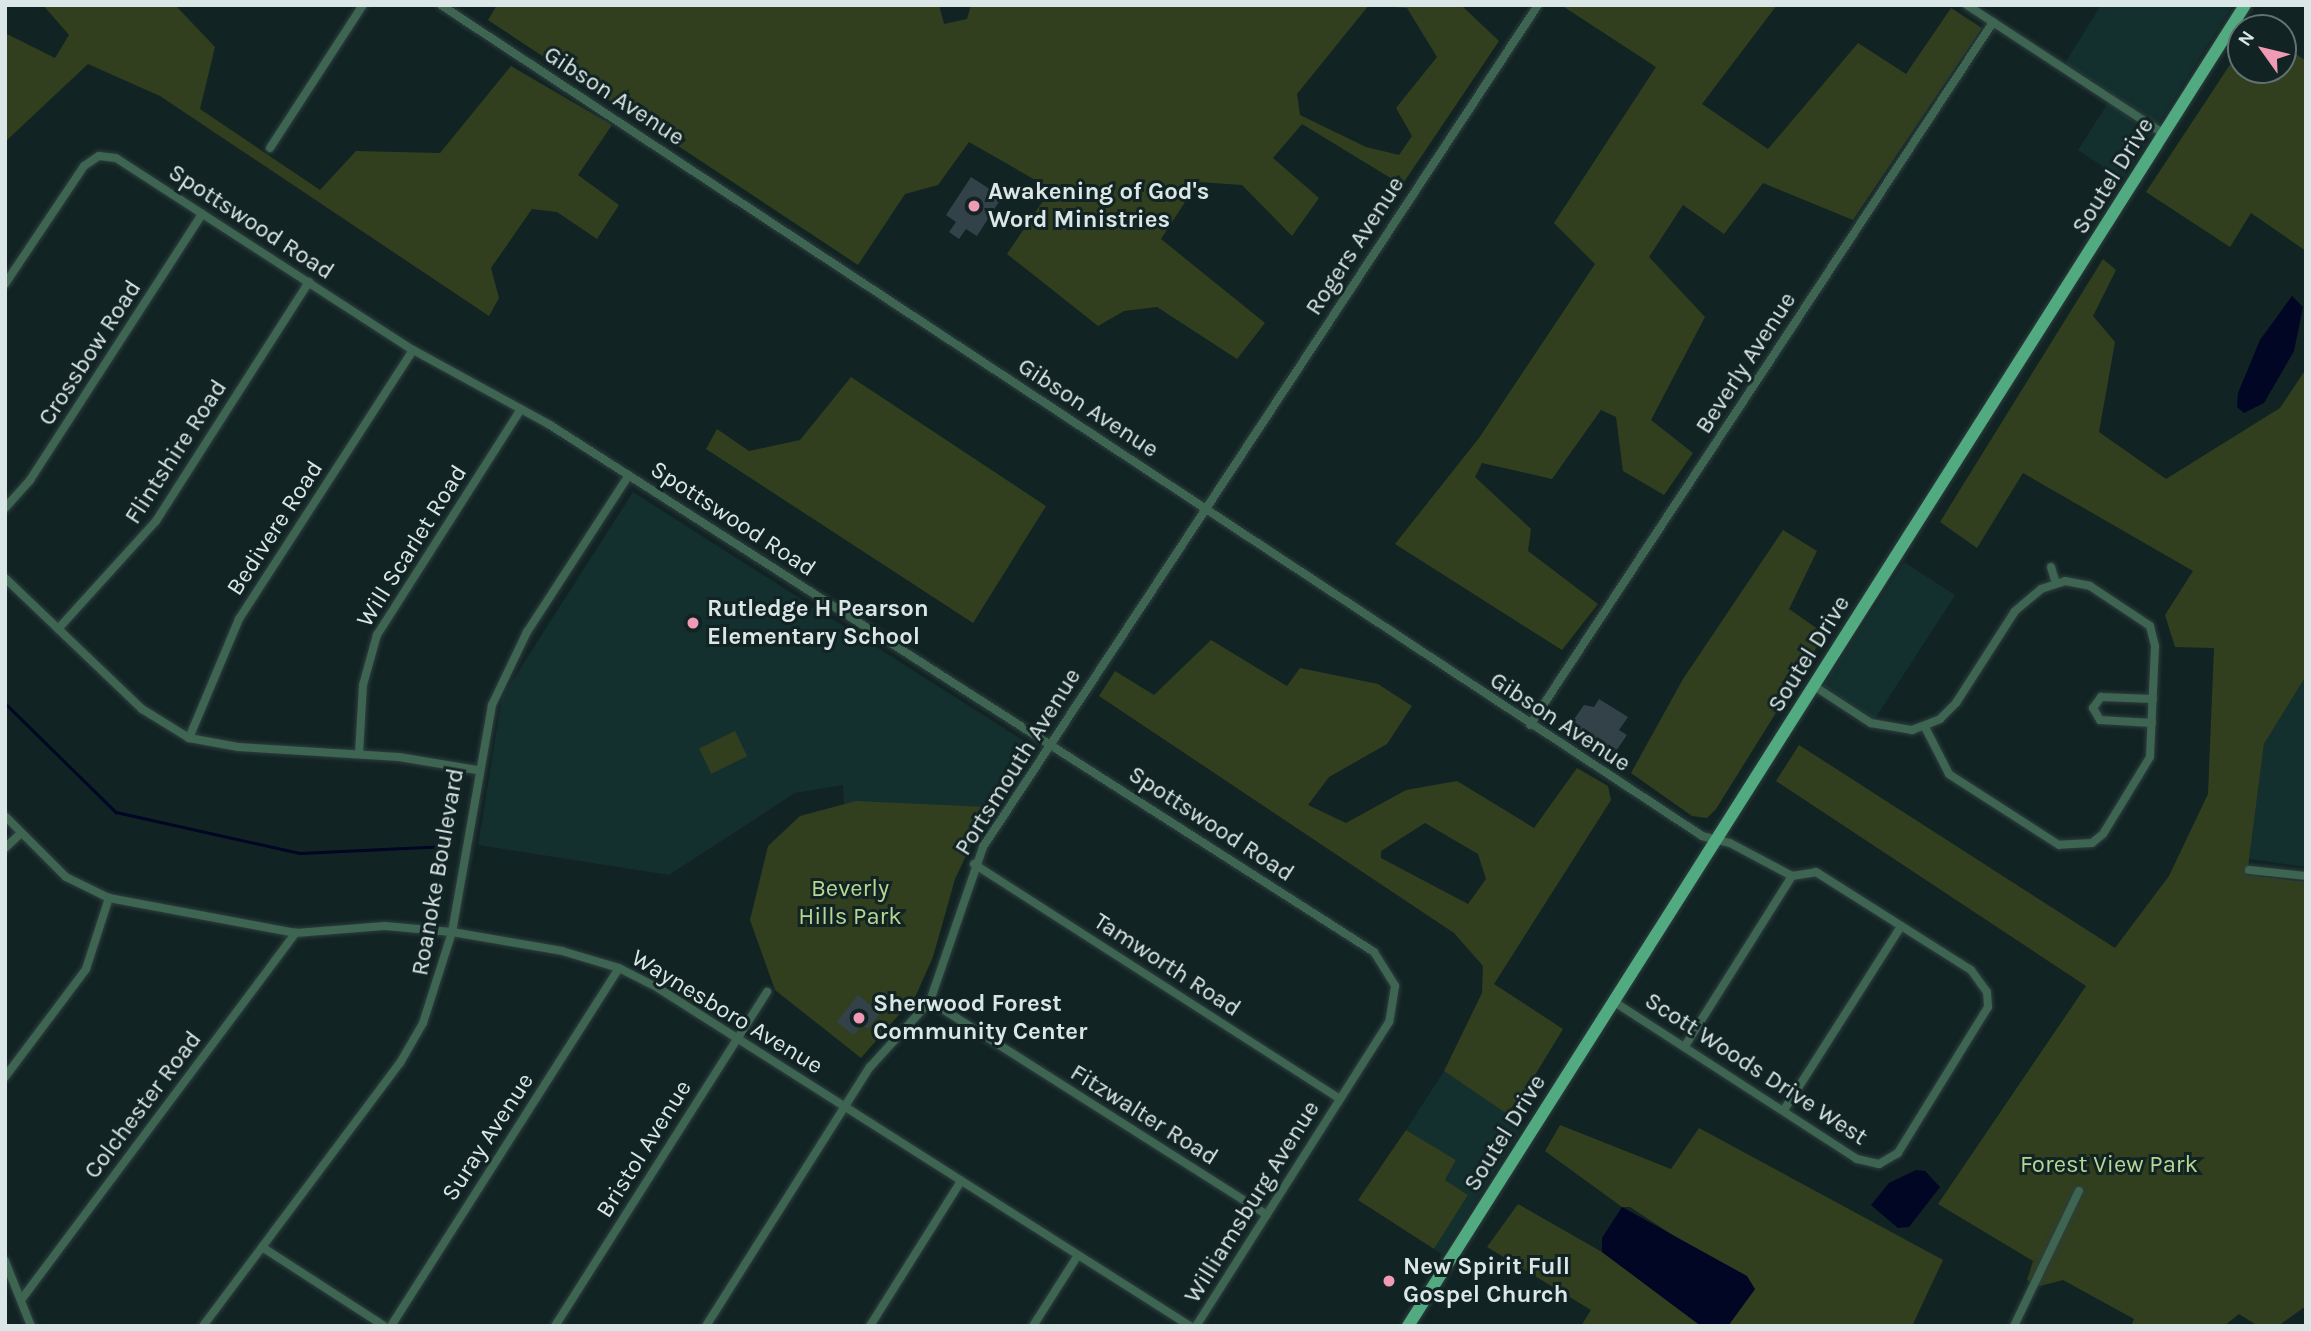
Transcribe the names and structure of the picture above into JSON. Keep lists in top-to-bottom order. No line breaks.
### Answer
{"streets":{"main road":["Soutel Drive"],"street":["Gibson Avenue","Spottswood Road","Rogers Avenue","Crossbow Road","Beverly Avenue","Flintshire Road","Bedivere Road","Will Scarlet Road","Portsmouth Avenue","Roanoke Boulevard","Tamworth Road","Waynesboro Avenue","Scott Woods Drive West","Colchester Road","Fitzwalter Road","Suray Avenue","Bristol Avenue","Williamsburg Avenue"]},"crossings":[["Gibson Avenue","Soutel Drive"],["Gibson Avenue","Rogers Avenue"],["Gibson Avenue","Beverly Avenue"],["Gibson Avenue","Portsmouth Avenue"],["Soutel Drive","Scott Woods Drive West"],["Spottswood Road","Crossbow Road"],["Spottswood Road","Flintshire Road"],["Spottswood Road","Bedivere Road"],["Spottswood Road","Will Scarlet Road"],["Spottswood Road","Portsmouth Avenue"],["Spottswood Road","Roanoke Boulevard"],["Spottswood Road","Tamworth Road"],["Spottswood Road","Williamsburg Avenue"],["Rogers Avenue","Portsmouth Avenue"],["Portsmouth Avenue","Tamworth Road"],["Portsmouth Avenue","Waynesboro Avenue"],["Portsmouth Avenue","Fitzwalter Road"],["Roanoke Boulevard","Waynesboro Avenue"],["Tamworth Road","Williamsburg Avenue"],["Waynesboro Avenue","Colchester Road"],["Waynesboro Avenue","Suray Avenue"],["Waynesboro Avenue","Bristol Avenue"],["Fitzwalter Road","Williamsburg Avenue"]],"parks":["Beverly Hills Park","Forest View Park"],"places":["Awakening of God's Word Ministries","Rutledge H Pearson Elementary School","Sherwood Forest Community Center","New Spirit Full Gospel Church"],"north":"top left"}
